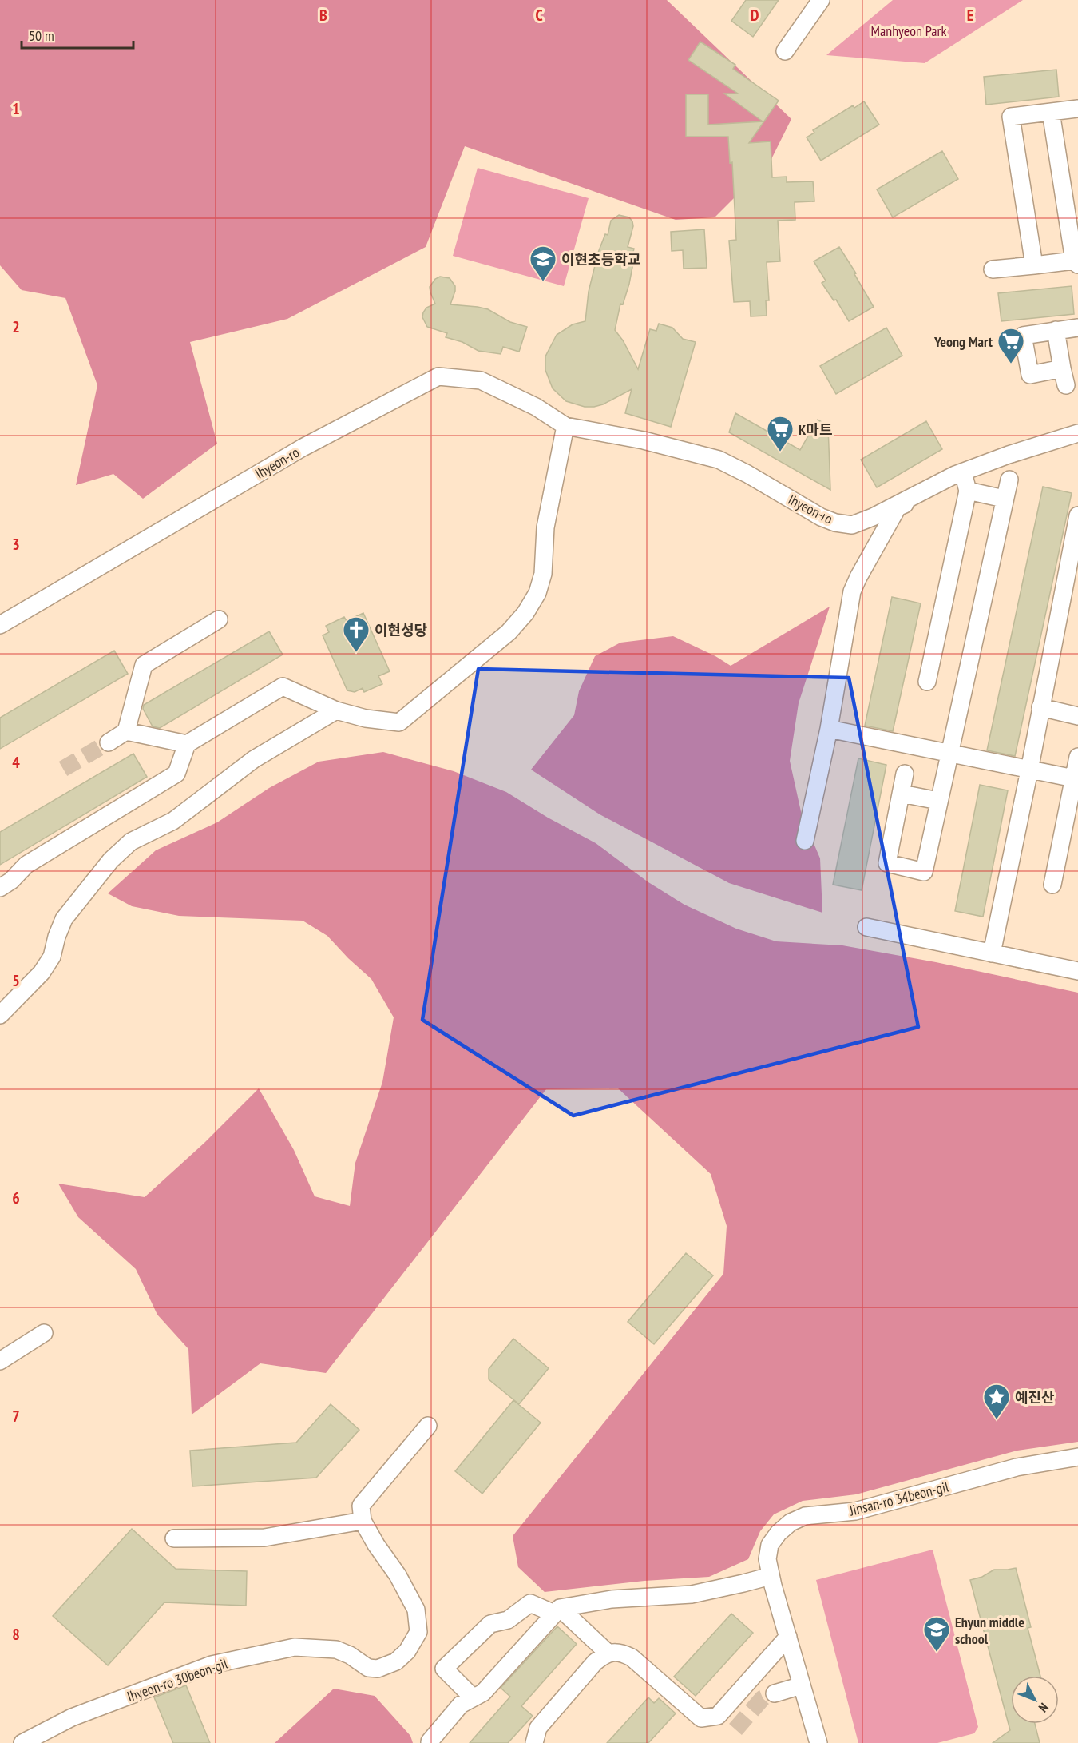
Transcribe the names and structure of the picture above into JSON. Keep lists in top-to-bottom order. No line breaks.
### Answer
{"streets":{"street":["Ihyeon-ro","Jinsan-ro 34beon-gil","Ihyeon-ro 30beon-gil"]},"parks":["Manhyeon Park"],"places":{"school or university":["이현초등학교","Ehyun middle school"],"supermarket":["Yeong Mart","K마트"],"church":["이현성당"],"place":["예진산"]},"scale_bar":"50 m","north":"bottom right","grid":{"columns":["B","C","D","E"],"rows":["1","2","3","4","5","6","7","8"]}}
